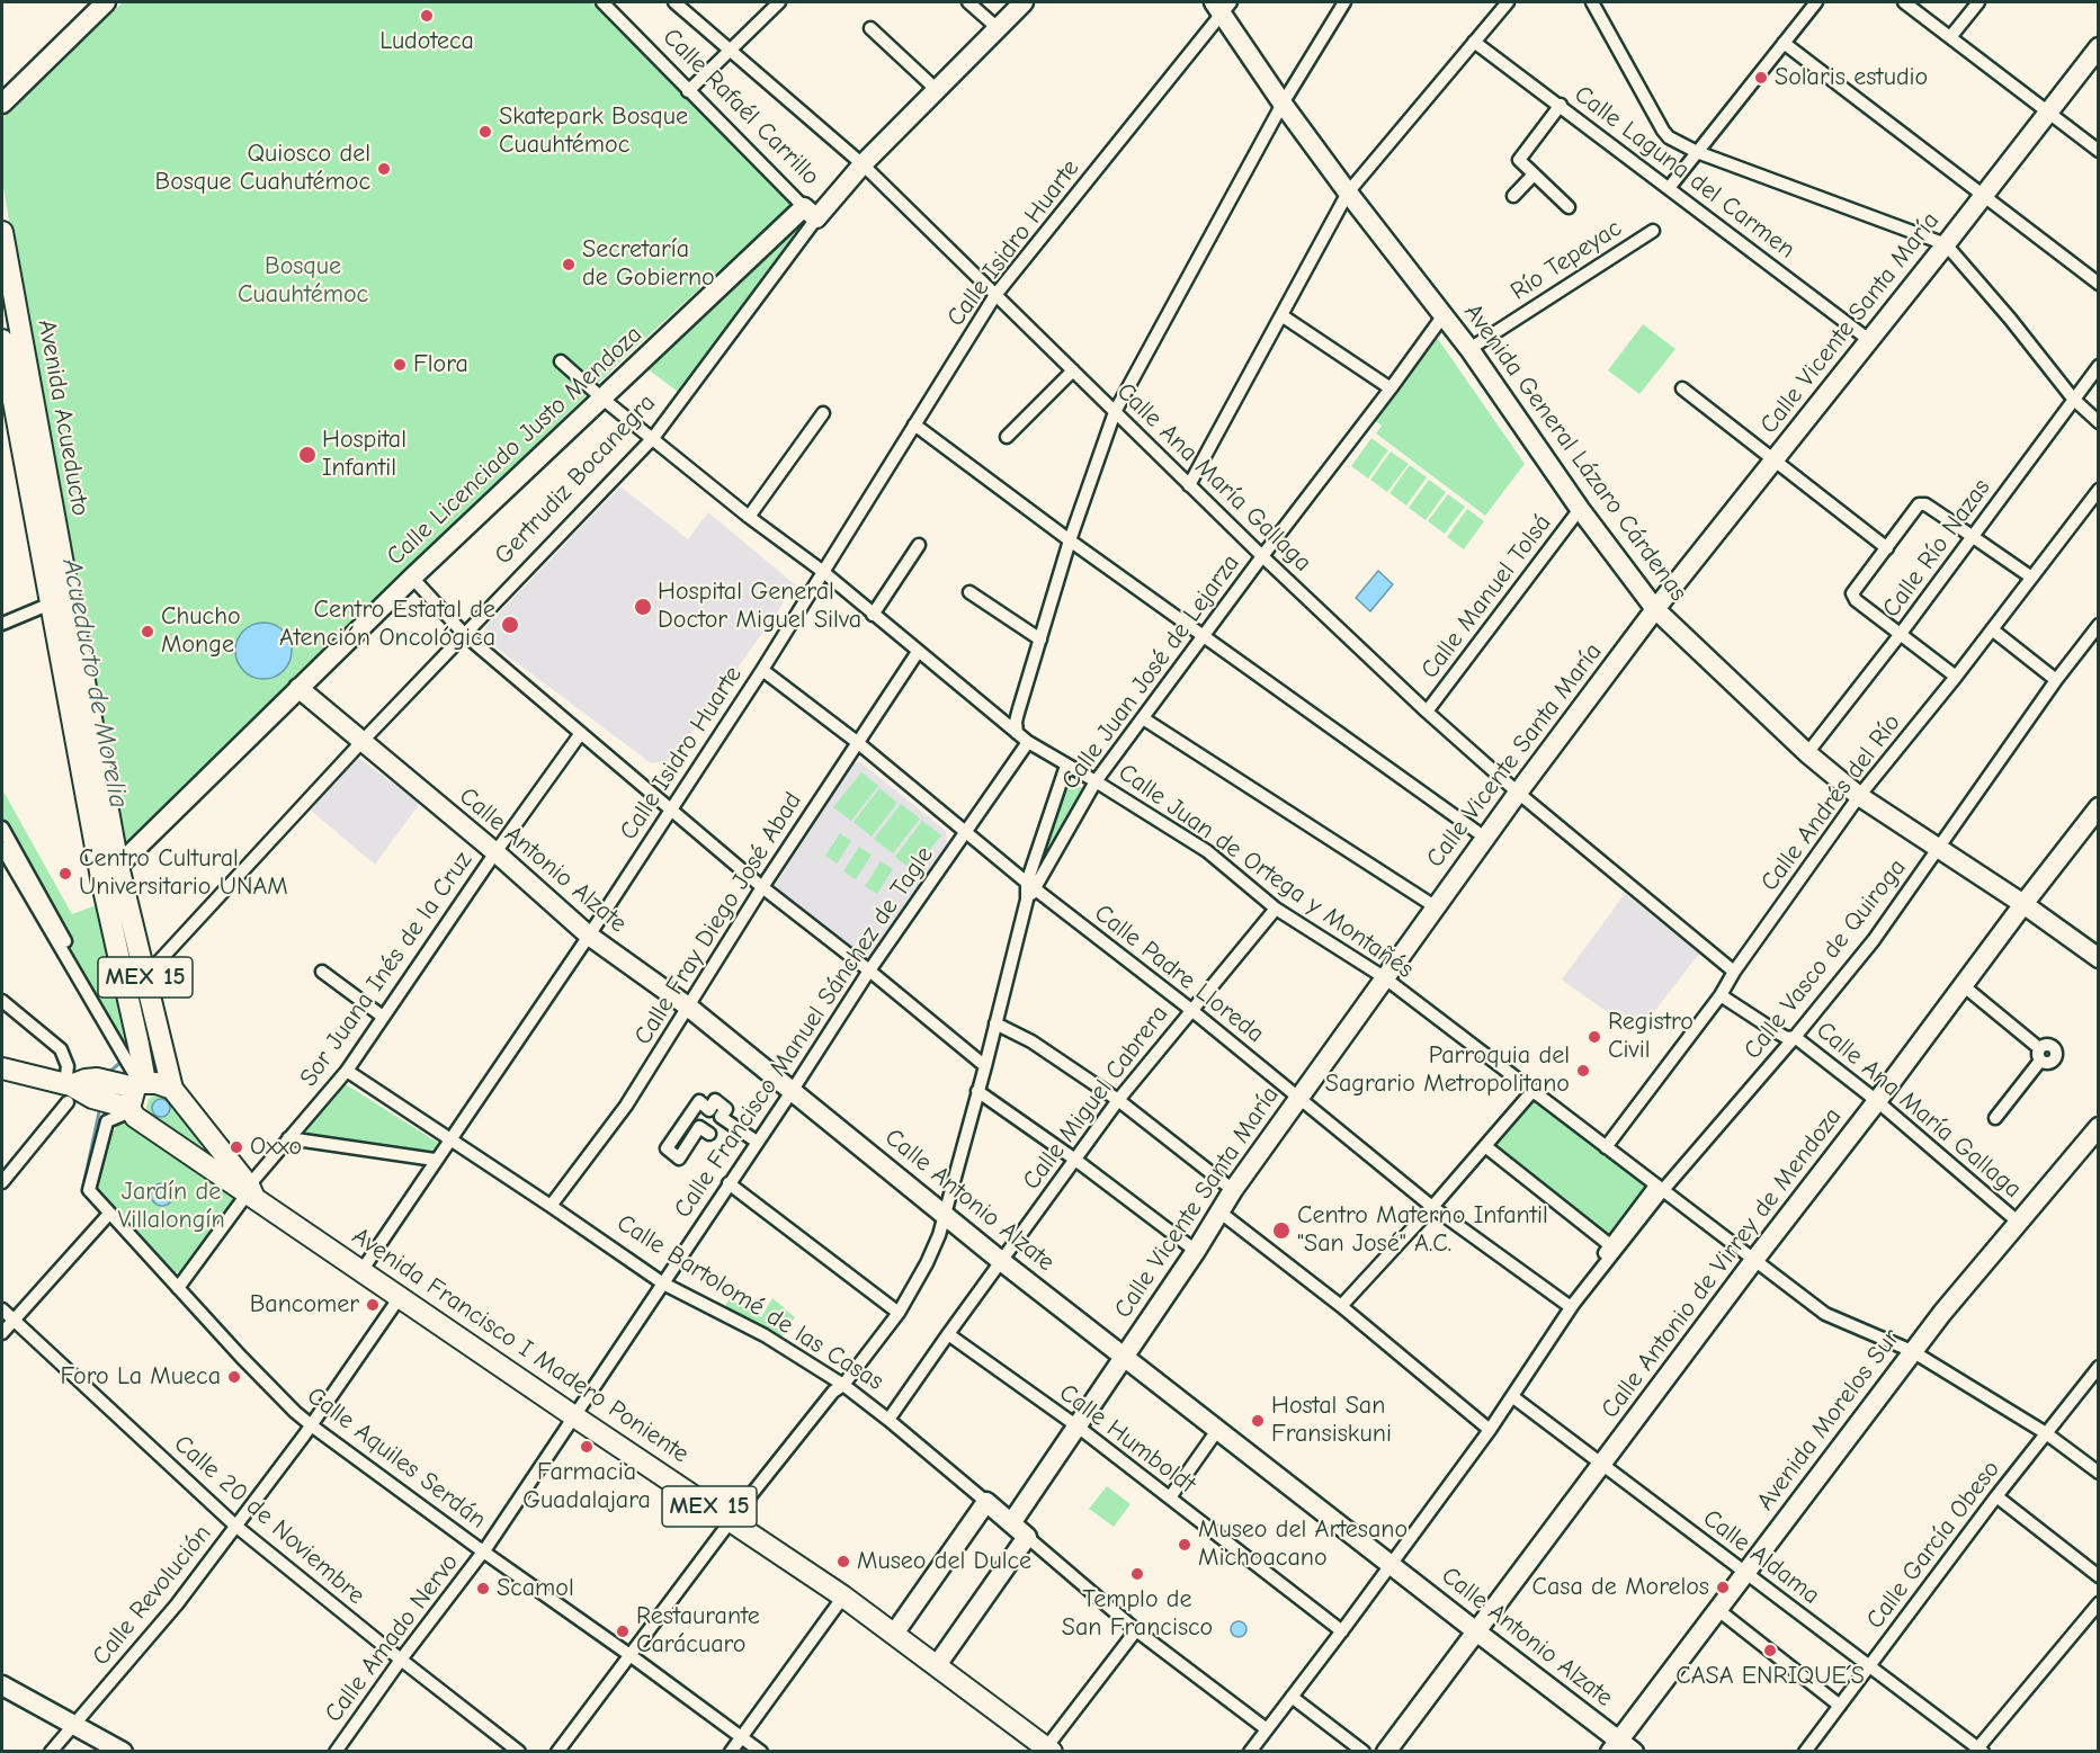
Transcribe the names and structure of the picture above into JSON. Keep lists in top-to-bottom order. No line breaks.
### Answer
{"streets":{"main road":["Avenida Acueducto","MEX 15","Avenida Francisco I Madero Poniente"],"street":["Calle Rafaél Carrillo","Calle Laguna del Carmen","Calle Isidro Huarte","Río Tepeyac","Calle Vicente Santa María","Calle Licenciado Justo Mendoza","Avenida General Lázaro Cárdenas","Calle Ana María Gallaga","Gertrudiz Bocanegra","Calle Río Nazas","Calle Manuel Tolsá","Calle Juan José de Lejarza","Calle Andrés del Río","Calle Antonio Alzate","Calle Juan de Ortega y Montañés","Calle Fray Diego José Abad","Calle Vasco de Quiroga","Sor Juana Inés de la Cruz","Calle Padre Lloreda","Calle Francisco Manuel Sánchez de Tagle","Calle Miguel Cabrera","Calle Antonio de Virrey de Mendoza","Calle Bartolomé de las Casas","Avenida Morelos Sur","Calle Humboldt","Calle Aquiles Serdán","Calle 20 de Noviembre","Calle García Obeso","Calle Aldama","Calle Revolución","Calle Amado Nervo"]},"crossings":[["Calle Rafaél Carrillo","Calle Licenciado Justo Mendoza"],["Calle Rafaél Carrillo","Gertrudiz Bocanegra"],["Calle Laguna del Carmen","Calle Vicente Santa María"],["Calle Isidro Huarte","Avenida General Lázaro Cárdenas"],["Calle Isidro Huarte","Calle Ana María Gallaga"],["Calle Isidro Huarte","Calle Antonio Alzate"],["Calle Isidro Huarte","Calle Juan de Ortega y Montañés"],["Calle Isidro Huarte","Calle Padre Lloreda"],["Calle Isidro Huarte","Calle Bartolomé de las Casas"],["Calle Isidro Huarte","Avenida Francisco I Madero Poniente"],["Río Tepeyac","Avenida General Lázaro Cárdenas"],["Calle Vicente Santa María","Avenida General Lázaro Cárdenas"],["Calle Vicente Santa María","Calle Ana María Gallaga"],["Calle Vicente Santa María","Calle Antonio Alzate"],["Calle Vicente Santa María","Calle Juan de Ortega y Montañés"],["Calle Vicente Santa María","Calle Padre Lloreda"],["Calle Vicente Santa María","Calle Bartolomé de las Casas"],["Calle Vicente Santa María","Calle Humboldt"],["Avenida Acueducto","Calle Licenciado Justo Mendoza"],["Avenida Acueducto","Gertrudiz Bocanegra"],["Avenida Acueducto","MEX 15"],["Calle Licenciado Justo Mendoza","Gertrudiz Bocanegra"],["Calle Licenciado Justo Mendoza","Calle Antonio Alzate"],["Calle Licenciado Justo Mendoza","Calle Juan de Ortega y Montañés"],["Avenida General Lázaro Cárdenas","Calle Río Nazas"],["Avenida General Lázaro Cárdenas","Calle Manuel Tolsá"],["Avenida General Lázaro Cárdenas","Calle Juan José de Lejarza"],["Avenida General Lázaro Cárdenas","Calle Andrés del Río"],["Avenida General Lázaro Cárdenas","Calle Vasco de Quiroga"],["Avenida General Lázaro Cárdenas","Calle Antonio de Virrey de Mendoza"],["Calle Ana María Gallaga","Gertrudiz Bocanegra"],["Calle Ana María Gallaga","Calle Manuel Tolsá"],["Calle Ana María Gallaga","Calle Juan José de Lejarza"],["Calle Ana María Gallaga","Calle Andrés del Río"],["Calle Ana María Gallaga","Calle Vasco de Quiroga"],["Calle Ana María Gallaga","Calle Antonio de Virrey de Mendoza"],["Calle Ana María Gallaga","Avenida Morelos Sur"],["Gertrudiz Bocanegra","Calle Antonio Alzate"],["Gertrudiz Bocanegra","Calle Juan de Ortega y Montañés"],["Calle Juan José de Lejarza","Calle Antonio Alzate"],["Calle Juan José de Lejarza","Calle Juan de Ortega y Montañés"],["Calle Juan José de Lejarza","Calle Padre Lloreda"],["Calle Juan José de Lejarza","Calle Bartolomé de las Casas"],["Calle Juan José de Lejarza","Avenida Francisco I Madero Poniente"],["Calle Juan José de Lejarza","Calle Aquiles Serdán"],["Calle Andrés del Río","Calle Juan de Ortega y Montañés"],["Calle Antonio Alzate","Calle Fray Diego José Abad"],["Calle Antonio Alzate","Calle Vasco de Quiroga"],["Calle Antonio Alzate","Sor Juana Inés de la Cruz"],["Calle Antonio Alzate","Calle Francisco Manuel Sánchez de Tagle"],["Calle Antonio Alzate","Calle Miguel Cabrera"],["Calle Antonio Alzate","Calle Antonio de Virrey de Mendoza"],["Calle Antonio Alzate","Avenida Morelos Sur"],["Calle Juan de Ortega y Montañés","Calle Fray Diego José Abad"],["Calle Juan de Ortega y Montañés","Calle Vasco de Quiroga"],["Calle Juan de Ortega y Montañés","Calle Francisco Manuel Sánchez de Tagle"],["Calle Juan de Ortega y Montañés","Calle Miguel Cabrera"],["Calle Juan de Ortega y Montañés","Calle Antonio de Virrey de Mendoza"],["Calle Juan de Ortega y Montañés","Avenida Morelos Sur"],["Calle Juan de Ortega y Montañés","Calle García Obeso"],["Calle Fray Diego José Abad","Calle Padre Lloreda"],["Calle Fray Diego José Abad","Calle Bartolomé de las Casas"],["Calle Vasco de Quiroga","Calle Padre Lloreda"],["Calle Vasco de Quiroga","Calle Bartolomé de las Casas"],["Calle Vasco de Quiroga","Calle Humboldt"],["Calle Vasco de Quiroga","Calle Aldama"],["Sor Juana Inés de la Cruz","MEX 15"],["Sor Juana Inés de la Cruz","Calle Bartolomé de las Casas"],["Sor Juana Inés de la Cruz","Avenida Francisco I Madero Poniente"],["Sor Juana Inés de la Cruz","Calle Aquiles Serdán"],["Calle Padre Lloreda","Calle Francisco Manuel Sánchez de Tagle"],["Calle Padre Lloreda","Calle Miguel Cabrera"],["MEX 15","Avenida Francisco I Madero Poniente"],["MEX 15","Calle Aquiles Serdán"],["Calle Francisco Manuel Sánchez de Tagle","Calle Bartolomé de las Casas"],["Calle Francisco Manuel Sánchez de Tagle","Avenida Francisco I Madero Poniente"],["Calle Francisco Manuel Sánchez de Tagle","Calle Amado Nervo"],["Calle Miguel Cabrera","Calle Bartolomé de las Casas"],["Calle Miguel Cabrera","Calle Humboldt"],["Calle Antonio de Virrey de Mendoza","Calle Aldama"],["Avenida Francisco I Madero Poniente","Calle Revolución"],["Avenida Francisco I Madero Poniente","Calle Amado Nervo"],["Avenida Morelos Sur","Calle Aldama"],["Calle Aquiles Serdán","Calle Revolución"],["Calle Aquiles Serdán","Calle Amado Nervo"],["Calle 20 de Noviembre","Calle Revolución"],["Calle 20 de Noviembre","Calle Amado Nervo"],["Calle García Obeso","Calle Aldama"]],"water":["Acueducto de Morelia"],"parks":["Bosque Cuauhtémoc","Jardín de Villalongín"],"places":["Ludoteca","Solaris estudio","Skatepark Bosque Cuauhtémoc","Quiosco del Bosque Cuahutémoc","Secretaría de Gobierno","Flora","Hospital Infantil","Hospital General Doctor Miguel Silva","Centro Estatal de Atención Oncológica","Chucho Monge","Centro Cultural Universitario UNAM","Registro Civil","Parroquia del Sagrario Metropolitano","Oxxo","Centro Materno Infantil \"San José\" A.C.","Bancomer","Foro La Mueca","Hostal San Fransiskuni","Farmacia Guadalajara","Museo del Artesano Michoacano","Museo del Dulce","Templo de San Francisco","Casa de Morelos","Scamol","Restaurante Carácuaro","CASA ENRIQUE´S"]}
